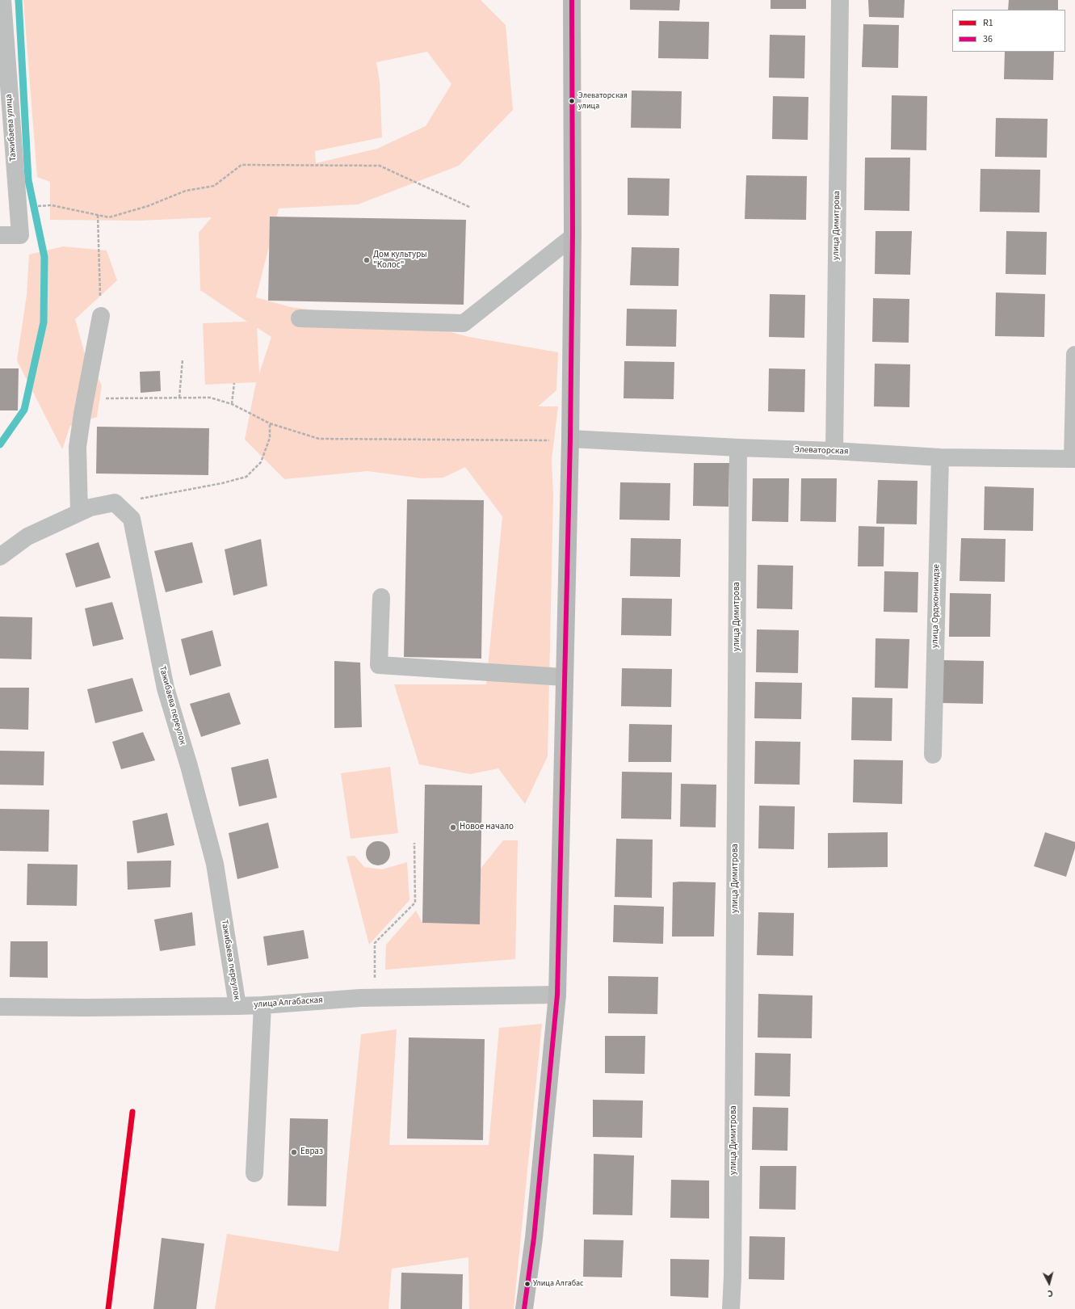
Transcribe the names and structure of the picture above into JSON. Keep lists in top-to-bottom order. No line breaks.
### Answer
{"streets":{"street":["Тажибаева улица","улица Димитрова","Элеваторская","улица Орджоникидзе","Тажибаева переулок","улица Алгабаская"]},"crossings":[["улица Димитрова","Элеваторская"],["Элеваторская","улица Орджоникидзе"],["Тажибаева переулок","улица Алгабаская"]],"places":["Элеваторская улица","Дом культуры \"Колос\"","Новое начало","Евраз","Улица Алгабас"],"lines":["transit line 36","transit line R1"],"legend":["R1","36"],"north":"bottom"}
